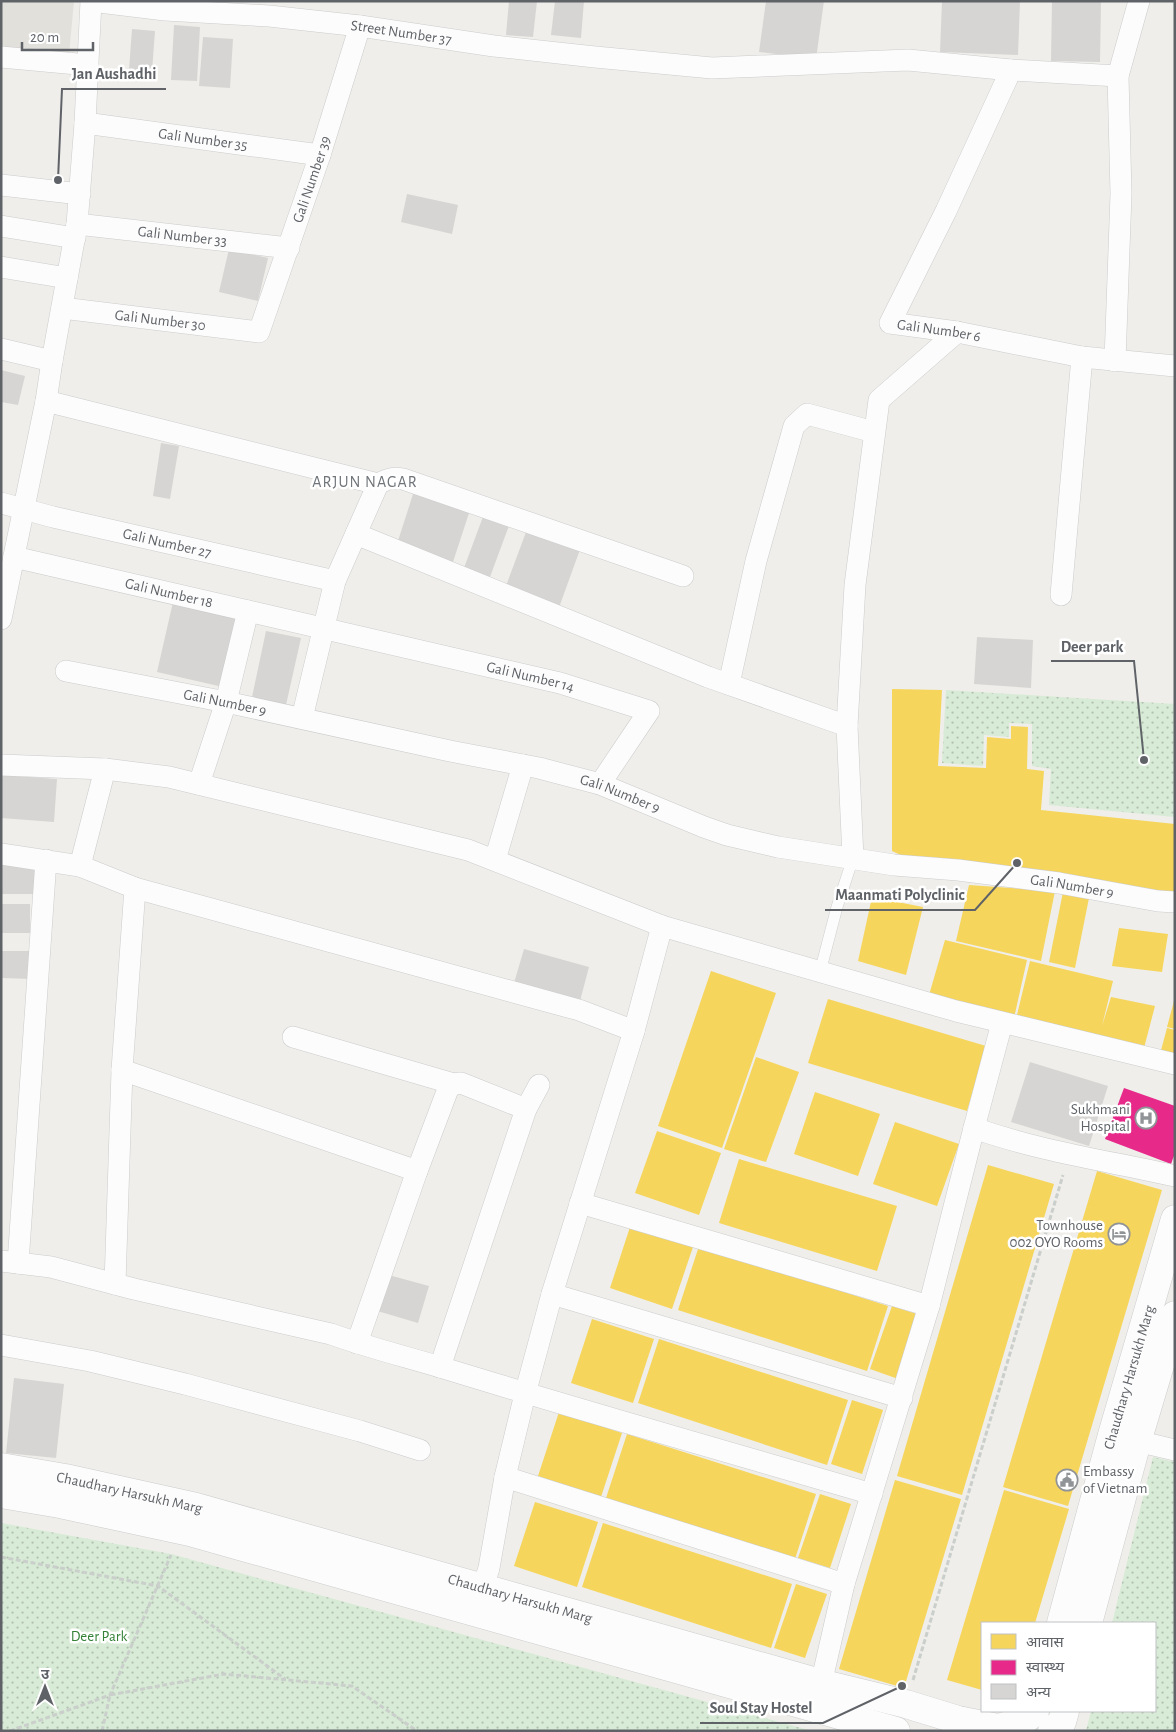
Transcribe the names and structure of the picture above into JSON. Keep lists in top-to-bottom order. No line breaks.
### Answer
{"streets":{"street":["Street Number 37","Gali Number 35","Gali Number 39","Gali Number 33","Gali Number 30","Gali Number 6","Gali Number 27","Gali Number 18","Gali Number 14","Gali Number 9","Chaudhary Harsukh Marg"]},"crossings":[["Street Number 37","Gali Number 39"],["Street Number 37","Gali Number 6"],["Gali Number 35","Gali Number 39"],["Gali Number 39","Gali Number 33"],["Gali Number 39","Gali Number 30"],["Gali Number 18","Gali Number 14"],["Gali Number 14","Gali Number 9"]],"districts":["ARJUN NAGAR"],"parks":["Deer Park"],"places":{"other":["Jan Aushadhi","Deer park","Maanmati Polyclinic","Soul Stay Hostel"],"hospital":["Sukhmani Hospital"],"hotel":["Townhouse 002 OYO Rooms"],"public building":["Embassy of Vietnam"]},"legend":["आवास","स्वास्थ्य","अन्य"],"scale_bar":"20 m","north":"top"}
